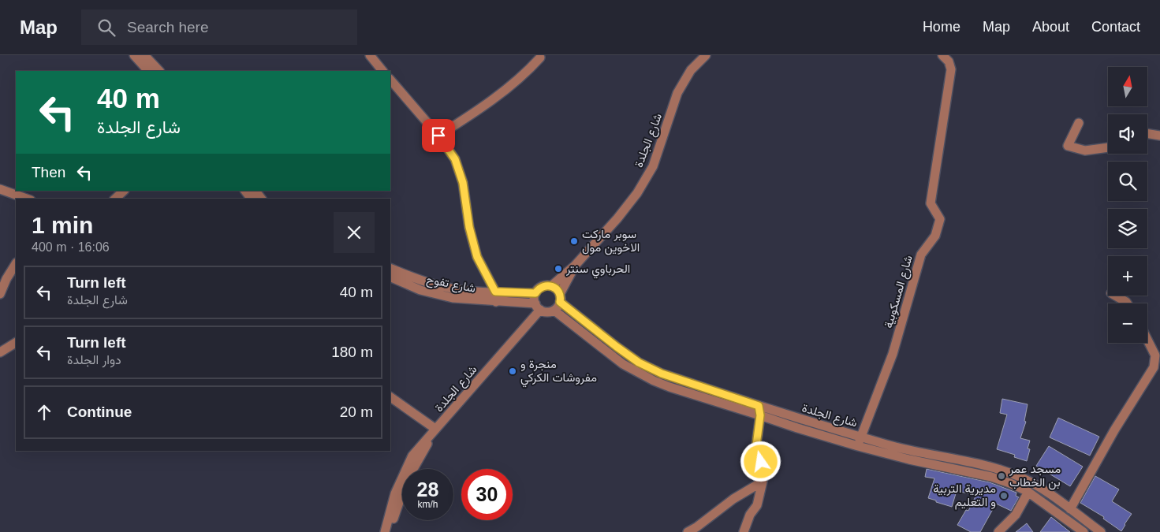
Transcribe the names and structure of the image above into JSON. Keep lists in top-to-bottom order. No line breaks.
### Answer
{"streets":{"street":["شارع الجلدة","شارع تفوح","شارع المسكوبية"]},"crossings":[["شارع الجلدة","شارع تفوح"],["شارع الجلدة","شارع المسكوبية"]],"places":["سوبر ماركت الاخوين مول","الحرباوي سنتر","منجرة و مفروشات الكركي","مسجد عمر بن الخطاب","مديرية التربية و التعليم"],"north":"top","page":{"header":"Map","search":"Search here","nav":["Home","Map","About","Contact"],"map_buttons":["+","−"],"turn":["40 m","شارع الجلدة"],"then":"Then","heading":["1 min","400 m · 16:06"],"list":[{"name":"Turn left","note":"شارع الجلدة","value":"40 m"},{"name":"Turn left","note":"دوار الجلدة","value":"180 m"},{"name":"Continue","value":"20 m"}],"speed":"28 km/h","limit":"30"}}
